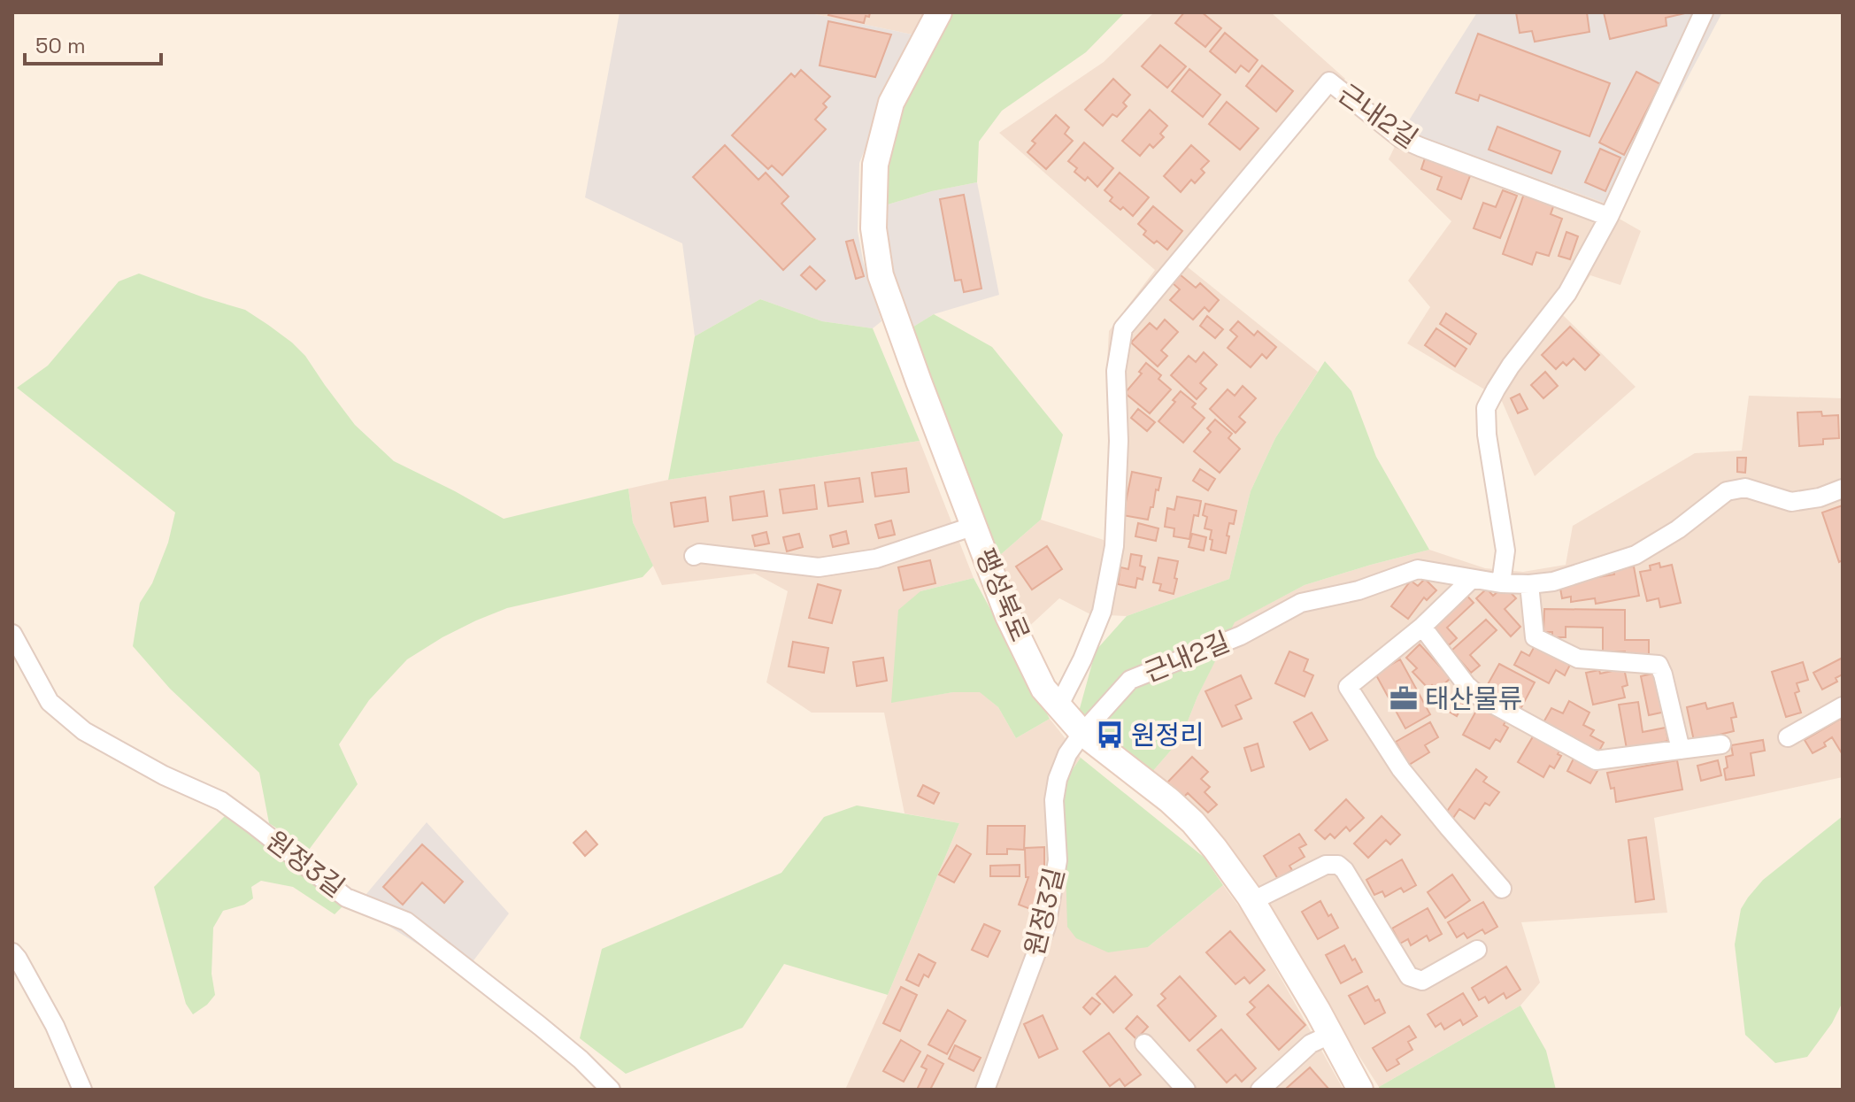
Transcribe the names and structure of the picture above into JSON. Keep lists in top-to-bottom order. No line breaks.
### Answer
{"streets":{"street":["근내2길","팽성북로","원정3길"]},"crossings":[["근내2길","팽성북로"],["근내2길","원정3길"],["팽성북로","원정3길"]],"places":{"office":["태산물류"],"bus stop":["원정리"]},"scale_bar":"50 m"}
